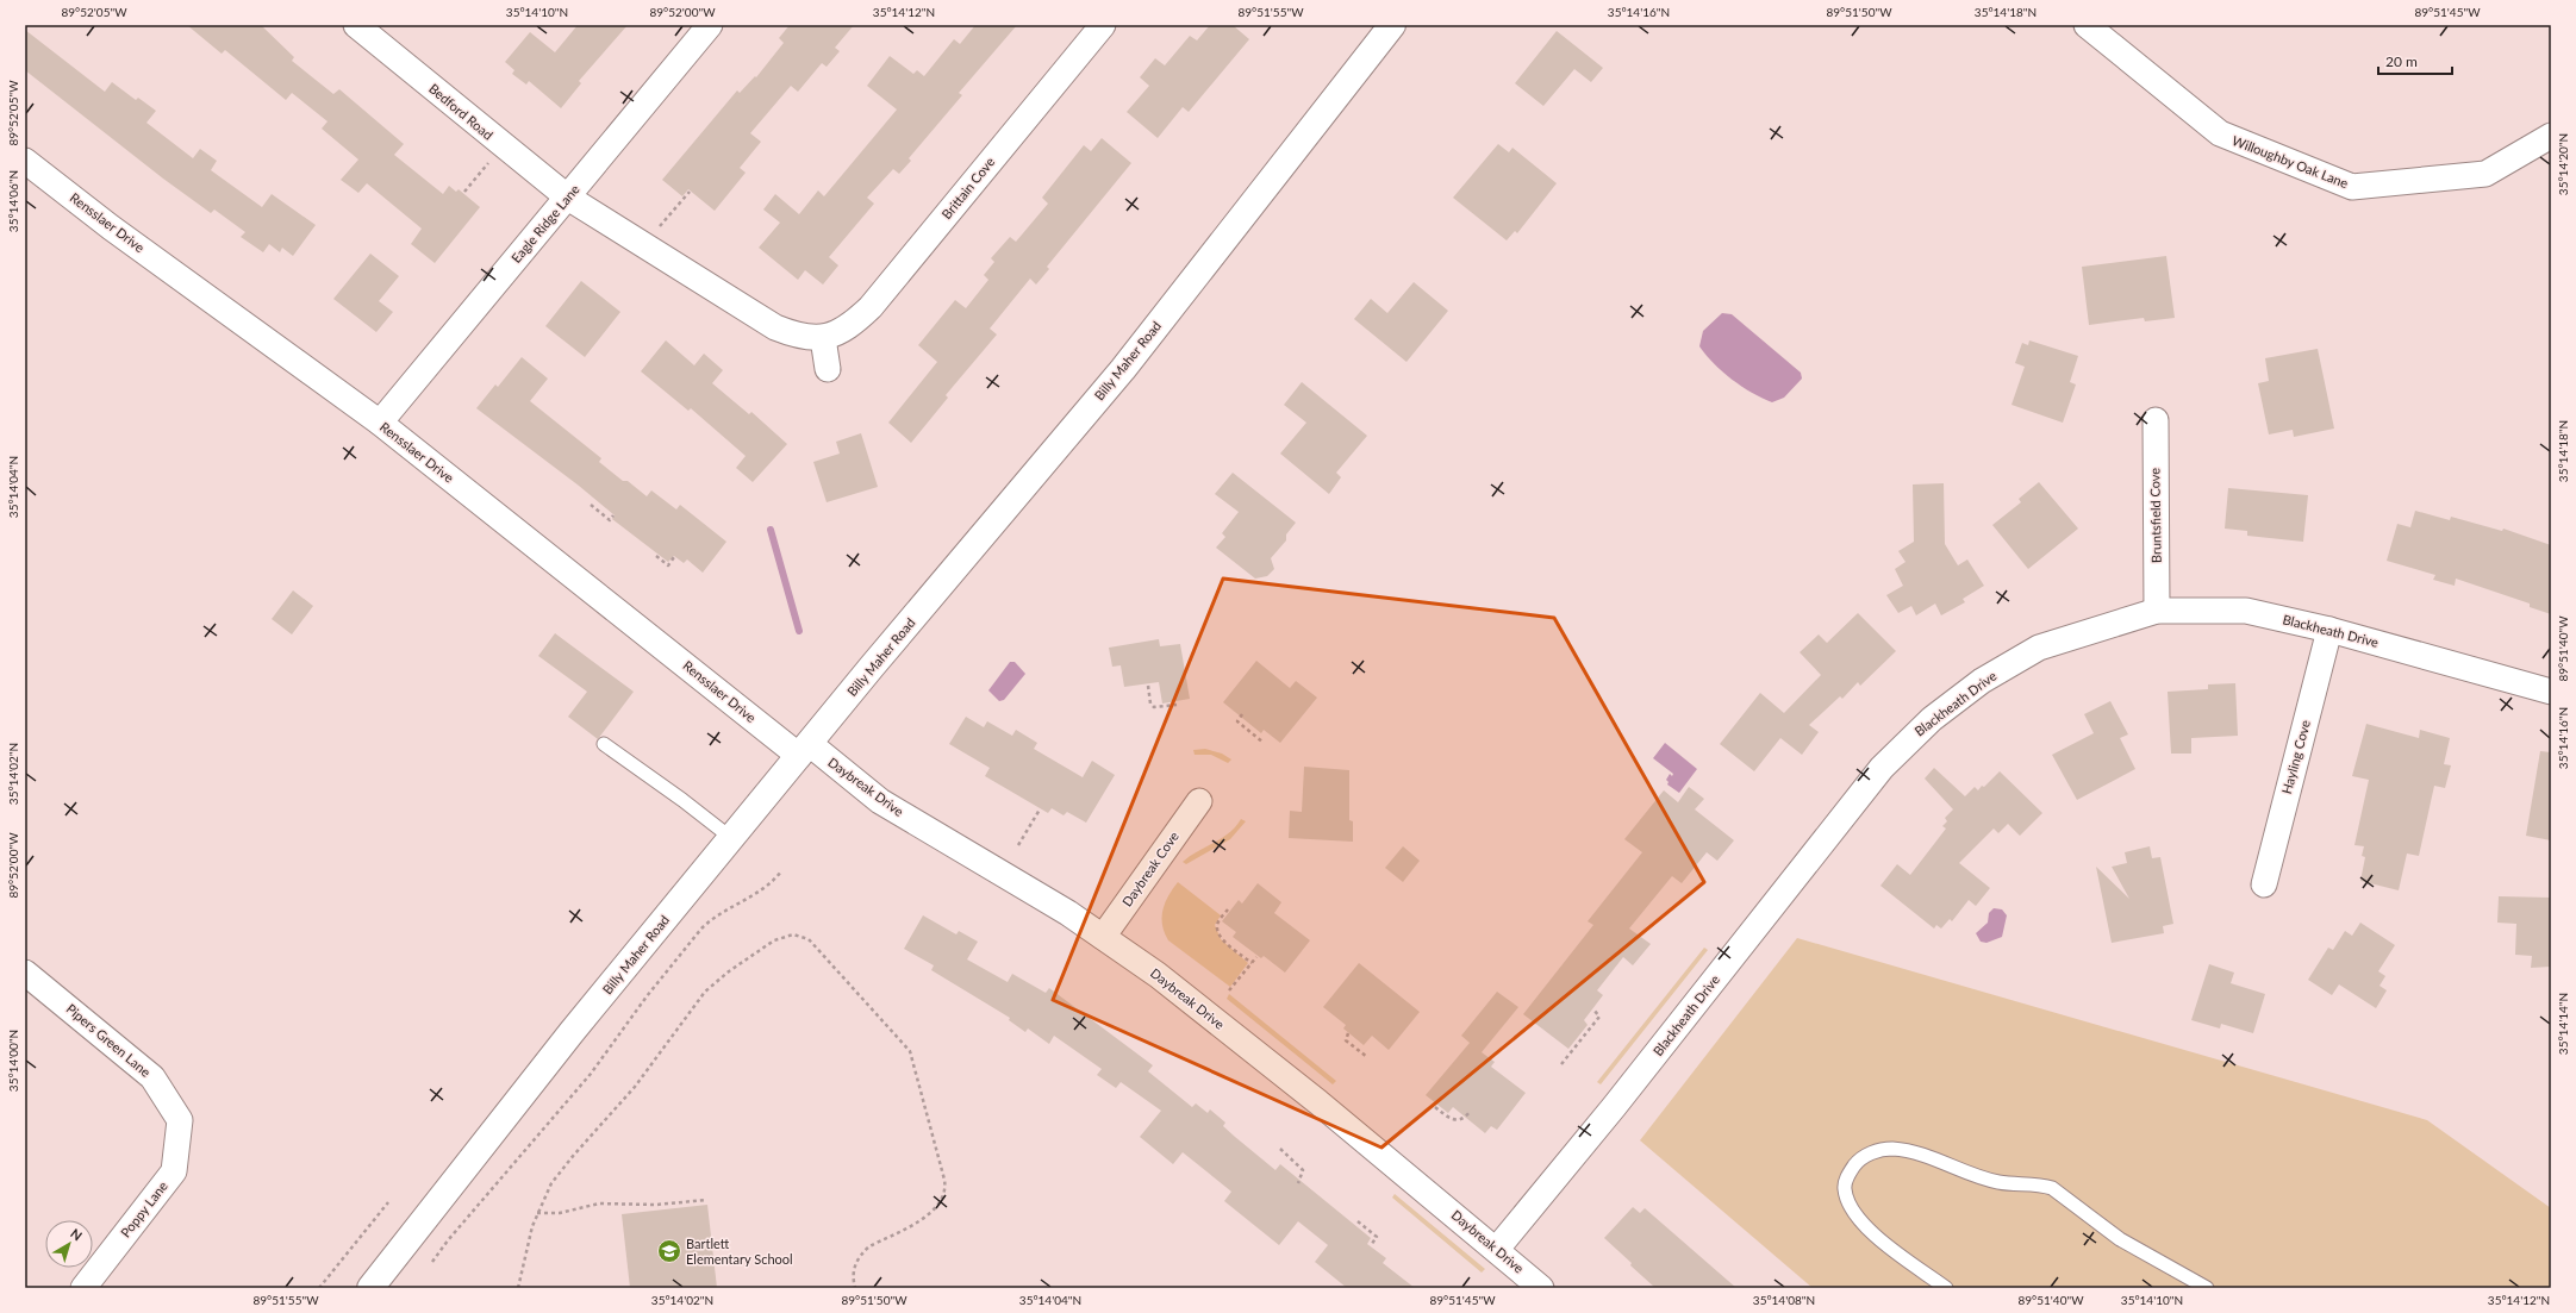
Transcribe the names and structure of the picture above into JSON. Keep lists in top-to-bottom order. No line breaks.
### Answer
{"streets":{"main road":["Billy Maher Road"],"street":["Bedford Road","Willoughby Oak Lane","Brittain Cove","Rensslaer Drive","Eagle Ridge Lane","Bruntsfield Cove","Blackheath Drive","Hayling Cove","Daybreak Drive","Daybreak Cove","Pipers Green Lane","Poppy Lane"]},"crossings":[["Bedford Road","Brittain Cove"],["Bedford Road","Eagle Ridge Lane"],["Brittain Cove","Eagle Ridge Lane"],["Rensslaer Drive","Eagle Ridge Lane"],["Rensslaer Drive","Billy Maher Road"],["Rensslaer Drive","Daybreak Drive"],["Billy Maher Road","Daybreak Drive"],["Bruntsfield Cove","Blackheath Drive"],["Blackheath Drive","Hayling Cove"],["Blackheath Drive","Daybreak Drive"],["Daybreak Drive","Daybreak Cove"],["Pipers Green Lane","Poppy Lane"]],"places":{"school or university":["Bartlett Elementary School"]},"scale_bar":"20 m","north":"top right","coordinates":["89°52'05\"W","35°14'10\"N","89°52'00\"W","35°14'12\"N","89°51'55\"W","35°14'16\"N","89°51'50\"W","35°14'18\"N","89°51'45\"W","35°14'20\"N","35°14'06\"N","35°14'04\"N","89°51'40\"W","35°14'02\"N","35°14'14\"N","35°14'00\"N","35°14'08\"N"]}
